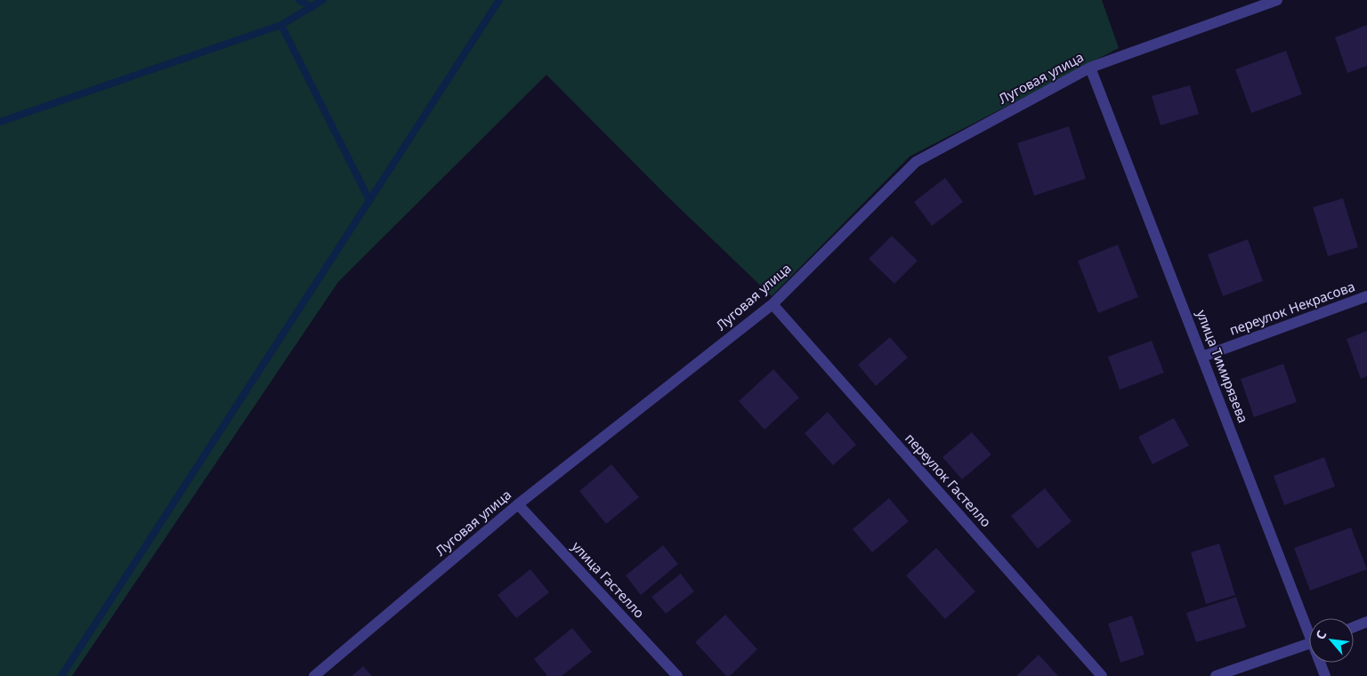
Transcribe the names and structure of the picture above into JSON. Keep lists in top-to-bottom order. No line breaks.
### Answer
{"streets":{"street":["Луговая улица","переулок Некрасова","улица Тимирязева","переулок Гастелло","улица Гастелло"]},"crossings":[["Луговая улица","улица Тимирязева"],["Луговая улица","переулок Гастелло"],["Луговая улица","улица Гастелло"],["переулок Некрасова","улица Тимирязева"]],"north":"top left"}
